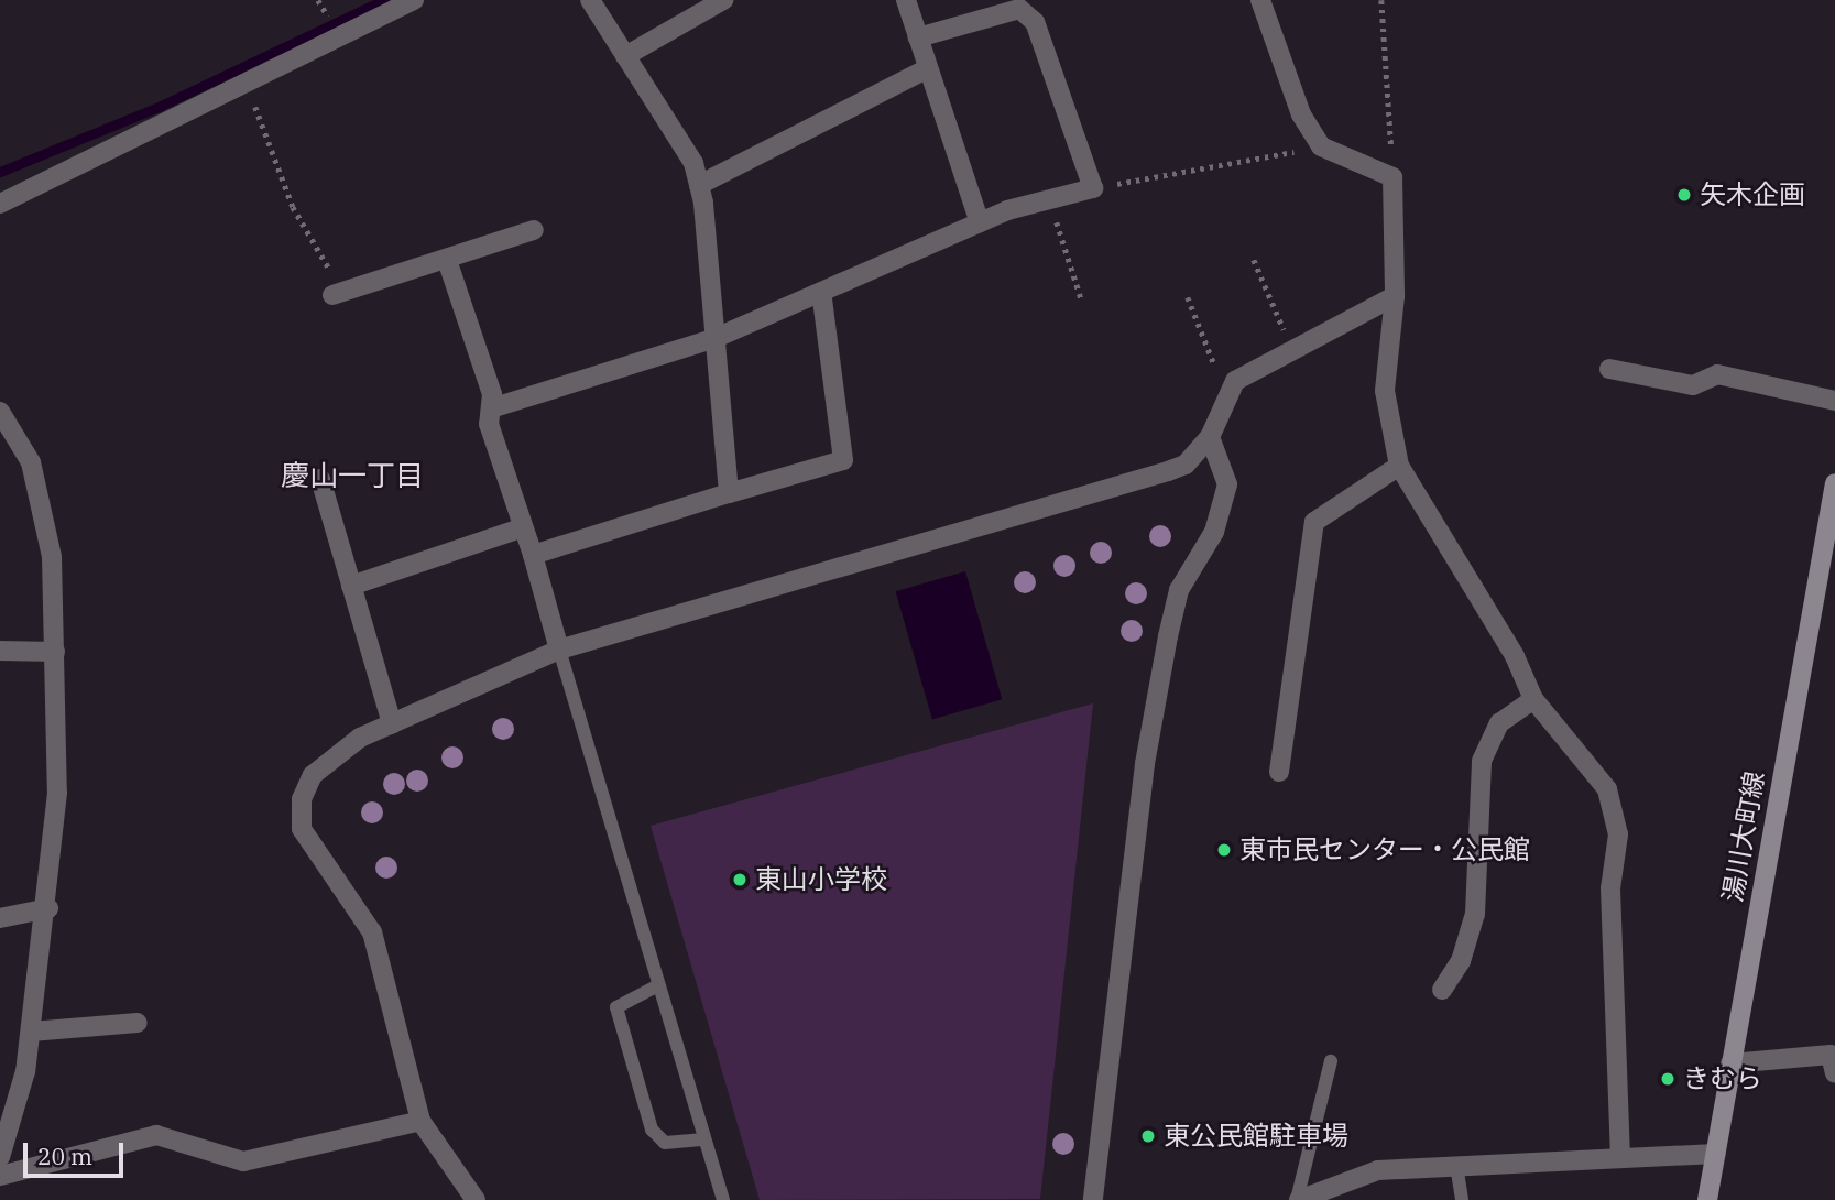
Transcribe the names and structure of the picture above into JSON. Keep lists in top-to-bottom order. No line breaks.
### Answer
{"streets":{"main road":["湯川大町線"]},"districts":["慶山一丁目"],"places":["矢木企画","東市民センター・公民館","東山小学校","きむら","東公民館駐車場"],"scale_bar":"20 m"}
